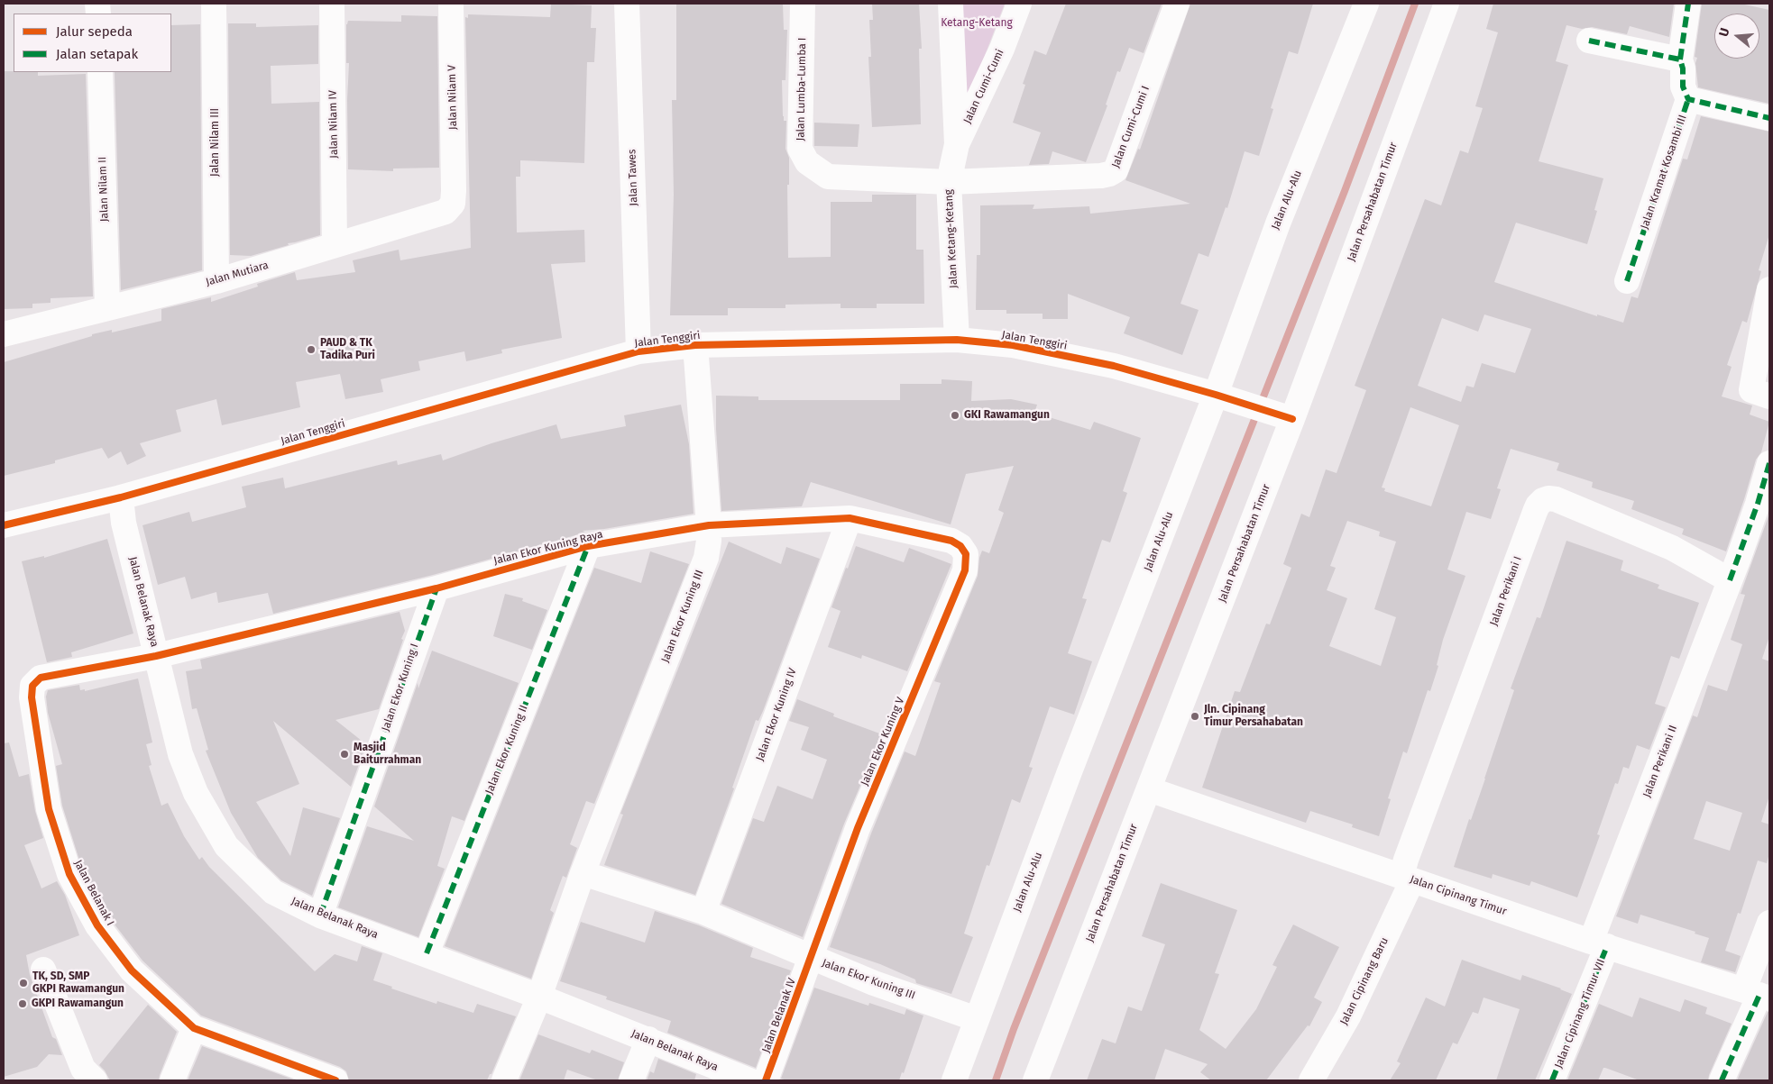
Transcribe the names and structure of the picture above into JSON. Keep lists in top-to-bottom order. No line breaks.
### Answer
{"streets":{"street":["Jalan Cumi-Cumi","Jalan Lumba-Lumba I","Jalan Nilam V","Jalan Nilam IV","Jalan Cumi-Cumi I","Jalan Nilam III","Jalan Kramat Kosambi III","Jalan Tawes","Jalan Nilam II","Jalan Alu-Alu","Jalan Persahabatan Timur","Jalan Ketang-Ketang","Jalan Mutiara","Jalan Tenggiri","Jalan Ekor Kuning Raya","Jalan Perikani I","Jalan Belanak Raya","Jalan Ekor Kuning III","Jalan Ekor Kuning I","Jalan Ekor Kuning IV","Jalan Ekor Kuning V","Jalan Ekor Kuning II","Jalan Perikani II","Jalan Belanak I","Jalan Cipinang Timur","Jalan Cipinang Baru","Jalan Cipinang Timur VII","Jalan Belanak IV"]},"crossings":[["Jalan Cumi-Cumi","Jalan Ketang-Ketang"],["Jalan Lumba-Lumba I","Jalan Cumi-Cumi I"],["Jalan Lumba-Lumba I","Jalan Ketang-Ketang"],["Jalan Nilam V","Jalan Mutiara"],["Jalan Nilam IV","Jalan Mutiara"],["Jalan Cumi-Cumi I","Jalan Ketang-Ketang"],["Jalan Nilam III","Jalan Mutiara"],["Jalan Tawes","Jalan Tenggiri"],["Jalan Nilam II","Jalan Mutiara"],["Jalan Alu-Alu","Jalan Tenggiri"],["Jalan Alu-Alu","Jalan Ekor Kuning III"],["Jalan Persahabatan Timur","Jalan Tenggiri"],["Jalan Persahabatan Timur","Jalan Cipinang Timur"],["Jalan Ketang-Ketang","Jalan Tenggiri"],["Jalan Tenggiri","Jalan Belanak Raya"],["Jalan Tenggiri","Jalan Ekor Kuning III"],["Jalan Ekor Kuning Raya","Jalan Belanak Raya"],["Jalan Ekor Kuning Raya","Jalan Ekor Kuning III"],["Jalan Ekor Kuning Raya","Jalan Ekor Kuning I"],["Jalan Ekor Kuning Raya","Jalan Ekor Kuning IV"],["Jalan Ekor Kuning Raya","Jalan Ekor Kuning V"],["Jalan Ekor Kuning Raya","Jalan Ekor Kuning II"],["Jalan Ekor Kuning Raya","Jalan Belanak I"],["Jalan Perikani I","Jalan Perikani II"],["Jalan Perikani I","Jalan Cipinang Timur"],["Jalan Perikani I","Jalan Cipinang Baru"],["Jalan Belanak Raya","Jalan Ekor Kuning III"],["Jalan Belanak Raya","Jalan Ekor Kuning I"],["Jalan Belanak Raya","Jalan Ekor Kuning II"],["Jalan Belanak Raya","Jalan Belanak I"],["Jalan Ekor Kuning III","Jalan Ekor Kuning IV"],["Jalan Ekor Kuning III","Jalan Ekor Kuning V"],["Jalan Ekor Kuning III","Jalan Belanak IV"],["Jalan Ekor Kuning V","Jalan Belanak IV"],["Jalan Perikani II","Jalan Cipinang Timur"],["Jalan Perikani II","Jalan Cipinang Timur VII"],["Jalan Cipinang Timur","Jalan Cipinang Baru"],["Jalan Cipinang Timur","Jalan Cipinang Timur VII"]],"parks":["Ketang-Ketang"],"places":["PAUD & TK Tadika Puri","GKI Rawamangun","Jln. Cipinang Timur Persahabatan","Masjid Baiturrahman","TK, SD, SMP GKPI Rawamangun","GKPI Rawamangun"],"legend":["Jalur sepeda","Jalan setapak"],"north":"left"}
